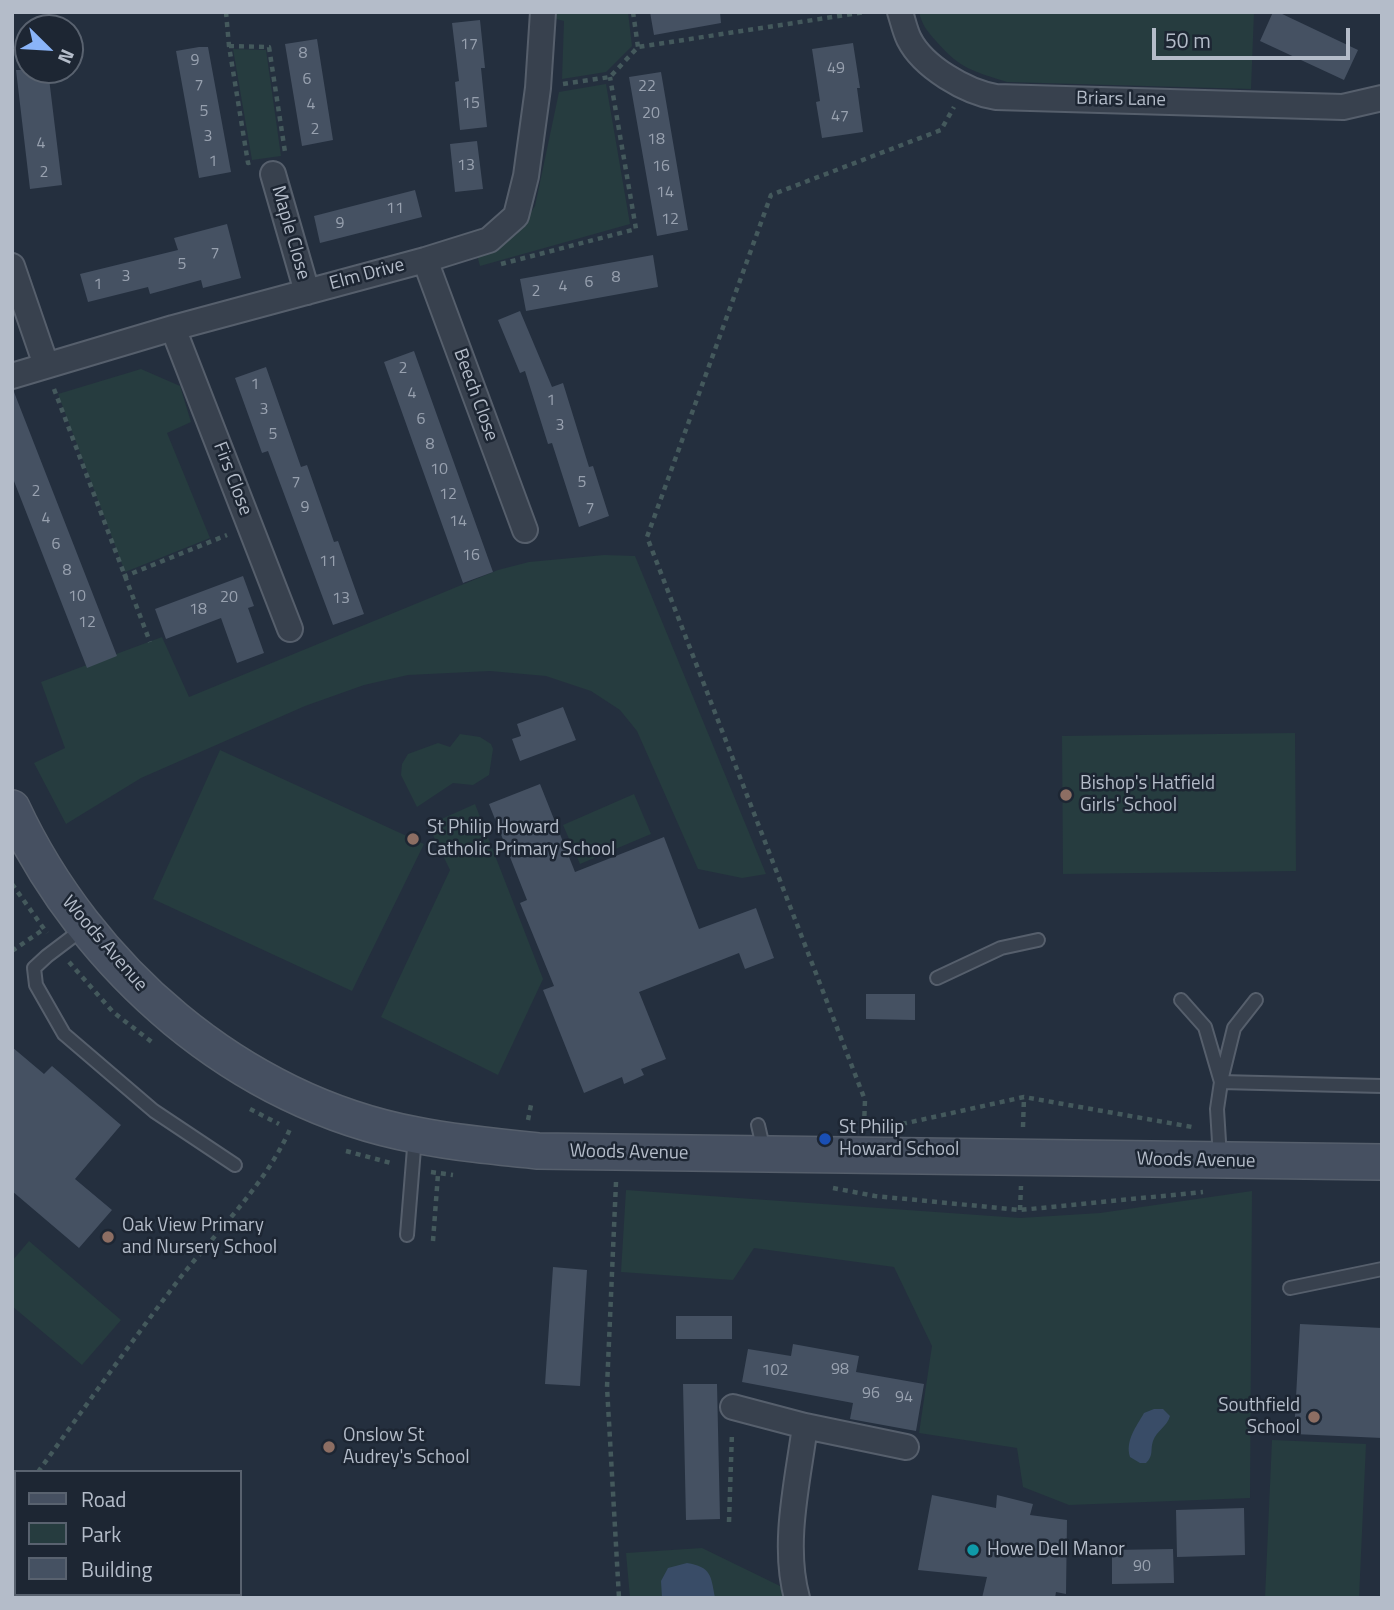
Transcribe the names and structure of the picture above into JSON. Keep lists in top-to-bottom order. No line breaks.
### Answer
{"streets":{"street":["Briars Lane","Maple Close","Elm Drive","Beech Close","Firs Close","Woods Avenue"]},"crossings":[["Maple Close","Elm Drive"],["Elm Drive","Beech Close"],["Elm Drive","Firs Close"]],"places":["Bishop's Hatfield Girls' School","St Philip Howard Catholic Primary School","St Philip Howard School","Oak View Primary and Nursery School","Southfield School","Onslow St Audrey's School","Howe Dell Manor"],"house_numbers":["17","8","9","49","6","7","22","15","4","5","20","47","2","3","18","4","1","13","16","2","14","11","12","9","7","5","3","8","6","1","4","2","2","1","4","1","3","6","3","5","8","10","7","5","2","12","9","7","4","14","6","16","11","8","10","20","13","18","12","98","102","96","94","90"],"legend":["Road","Park","Building"],"scale_bar":"50 m","north":"bottom right"}
